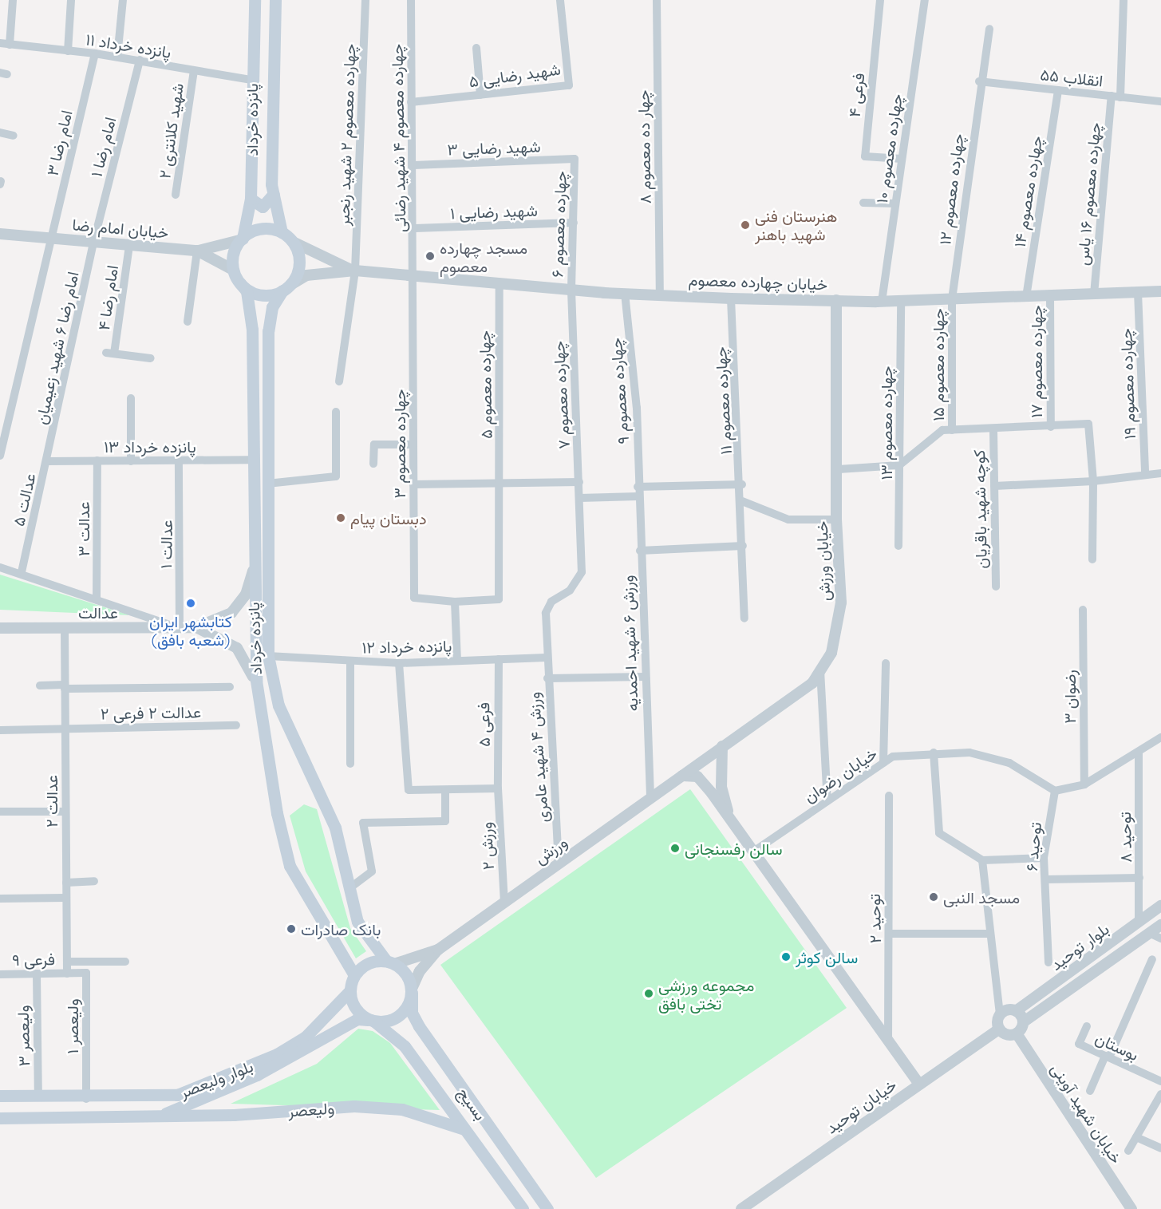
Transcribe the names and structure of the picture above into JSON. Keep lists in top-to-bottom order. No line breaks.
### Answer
{"streets":{"main road":["پانزده خرداد","بلوار ولیعصر","بسیج","ولیعصر"],"street":["پانزده خرداد ۱۱","شهید رضایی ۵","انقلاب ۵۵","فرعی ۴","شهید کلانتری ۲","چهارده معصوم ۲ شهید رنجبر","چهارده معصوم ۴ شهید رضائی","امام رضا ۳","امام رضا ۱","چهار ده معصوم ۸","شهید رضایی ۳","چهارده معصوم ۱۰","چهارده معصوم ۱۲","چهارده معصوم ۱۴","چهارده معصوم ۱۶ یاس","شهید رضایی ۱","چهارده معصوم ۶","خیابان امام رضا","خیابان چهارده معصوم","امام رضا ۴","امام رضا ۶ شهید زعیمیان","چهارده معصوم ۱۷","چهارده معصوم ۱۵","چهارده معصوم ۱۹","چهارده معصوم ۵","چهارده معصوم ۹","چهارده معصوم ۷","چهارده معصوم ۱۱","چهارده معصوم ۱۳","چهارده معصوم ۳","پانزده خرداد ۱۳","عدالت ۵","کوچه شهید باقریان","عدالت ۳","عدالت ۱","خیابان ورزش","عدالت","ورزش ۶ شهید احمدیه","پانزده خرداد ۱۲","رضوان ۳","عدالت ۲ فرعی ۲","فرعی ۵","ورزش ۴ شهید عامری","خیابان رضوان","عدالت ۲","توحید ۸","ورزش ۲","توحید ۶","ورزش","توحید ۲","بلوار توحید","فرعی ۹","ولیعصر ۱","ولیعصر ۳","بوستان","خیابان توحید","خیابان شهید آوینی"]},"crossings":[["پانزده خرداد ۱۱","پانزده خرداد"],["پانزده خرداد ۱۱","شهید کلانتری ۲"],["پانزده خرداد ۱۱","امام رضا ۳"],["پانزده خرداد ۱۱","امام رضا ۱"],["شهید رضایی ۵","چهارده معصوم ۴ شهید رضائی"],["انقلاب ۵۵","چهارده معصوم ۱۲"],["انقلاب ۵۵","چهارده معصوم ۱۴"],["انقلاب ۵۵","چهارده معصوم ۱۶ یاس"],["فرعی ۴","چهارده معصوم ۱۰"],["پانزده خرداد","خیابان امام رضا"],["پانزده خرداد","پانزده خرداد ۱۳"],["پانزده خرداد","عدالت"],["پانزده خرداد","پانزده خرداد ۱۲"],["پانزده خرداد","ورزش"],["پانزده خرداد","بلوار ولیعصر"],["پانزده خرداد","بسیج"],["پانزده خرداد","ولیعصر"],["چهارده معصوم ۲ شهید رنجبر","خیابان چهارده معصوم"],["چهارده معصوم ۴ شهید رضائی","شهید رضایی ۳"],["چهارده معصوم ۴ شهید رضائی","شهید رضایی ۱"],["چهارده معصوم ۴ شهید رضائی","خیابان چهارده معصوم"],["چهارده معصوم ۴ شهید رضائی","چهارده معصوم ۳"],["امام رضا ۳","خیابان امام رضا"],["امام رضا ۱","خیابان امام رضا"],["امام رضا ۱","امام رضا ۶ شهید زعیمیان"],["چهار ده معصوم ۸","خیابان چهارده معصوم"],["شهید رضایی ۳","چهارده معصوم ۶"],["چهارده معصوم ۱۰","خیابان چهارده معصوم"],["چهارده معصوم ۱۲","خیابان چهارده معصوم"],["چهارده معصوم ۱۲","چهارده معصوم ۱۵"],["چهارده معصوم ۱۴","خیابان چهارده معصوم"],["چهارده معصوم ۱۶ یاس","خیابان چهارده معصوم"],["شهید رضایی ۱","چهارده معصوم ۶"],["چهارده معصوم ۶","خیابان چهارده معصوم"],["چهارده معصوم ۶","چهارده معصوم ۷"],["خیابان امام رضا","امام رضا ۴"],["خیابان امام رضا","امام رضا ۶ شهید زعیمیان"],["خیابان چهارده معصوم","چهارده معصوم ۱۷"],["خیابان چهارده معصوم","چهارده معصوم ۱۵"],["خیابان چهارده معصوم","چهارده معصوم ۱۹"],["خیابان چهارده معصوم","چهارده معصوم ۵"],["خیابان چهارده معصوم","چهارده معصوم ۹"],["خیابان چهارده معصوم","چهارده معصوم ۷"],["خیابان چهارده معصوم","چهارده معصوم ۱۱"],["خیابان چهارده معصوم","چهارده معصوم ۱۳"],["خیابان چهارده معصوم","چهارده معصوم ۳"],["خیابان چهارده معصوم","خیابان ورزش"],["امام رضا ۶ شهید زعیمیان","پانزده خرداد ۱۳"],["امام رضا ۶ شهید زعیمیان","عدالت ۵"],["چهارده معصوم ۵","چهارده معصوم ۳"],["چهارده معصوم ۹","ورزش ۶ شهید احمدیه"],["چهارده معصوم ۷","ورزش ۴ شهید عامری"],["پانزده خرداد ۱۳","عدالت ۵"],["پانزده خرداد ۱۳","عدالت ۳"],["پانزده خرداد ۱۳","عدالت ۱"],["عدالت ۱","عدالت"],["خیابان ورزش","ورزش"],["عدالت","عدالت ۲"],["ورزش ۶ شهید احمدیه","ورزش ۴ شهید عامری"],["ورزش ۶ شهید احمدیه","ورزش"],["پانزده خرداد ۱۲","فرعی ۵"],["پانزده خرداد ۱۲","ورزش ۴ شهید عامری"],["عدالت ۲ فرعی ۲","عدالت ۲"],["فرعی ۵","ورزش ۲"],["ورزش ۴ شهید عامری","ورزش"],["خیابان رضوان","توحید ۶"],["عدالت ۲","فرعی ۹"],["عدالت ۲","ولیعصر ۱"],["توحید ۸","بلوار توحید"],["ورزش ۲","ورزش"],["ورزش","بلوار ولیعصر"],["ورزش","بسیج"],["ورزش","ولیعصر"],["فرعی ۹","ولیعصر ۱"],["فرعی ۹","ولیعصر ۳"],["ولیعصر ۱","بلوار ولیعصر"],["ولیعصر ۳","بلوار ولیعصر"],["بلوار ولیعصر","بسیج"],["بلوار ولیعصر","ولیعصر"],["بسیج","ولیعصر"]],"places":["هنرستان فنی شهید باهنر","مسجد چهارده معصوم","دبستان پیام","کتابشهر ایران (شعبه بافق)","سالن رفسنجانی","مسجد النبی","بانک صادرات","سالن کوثر","مجموعه ورزشی تختی بافق"]}
